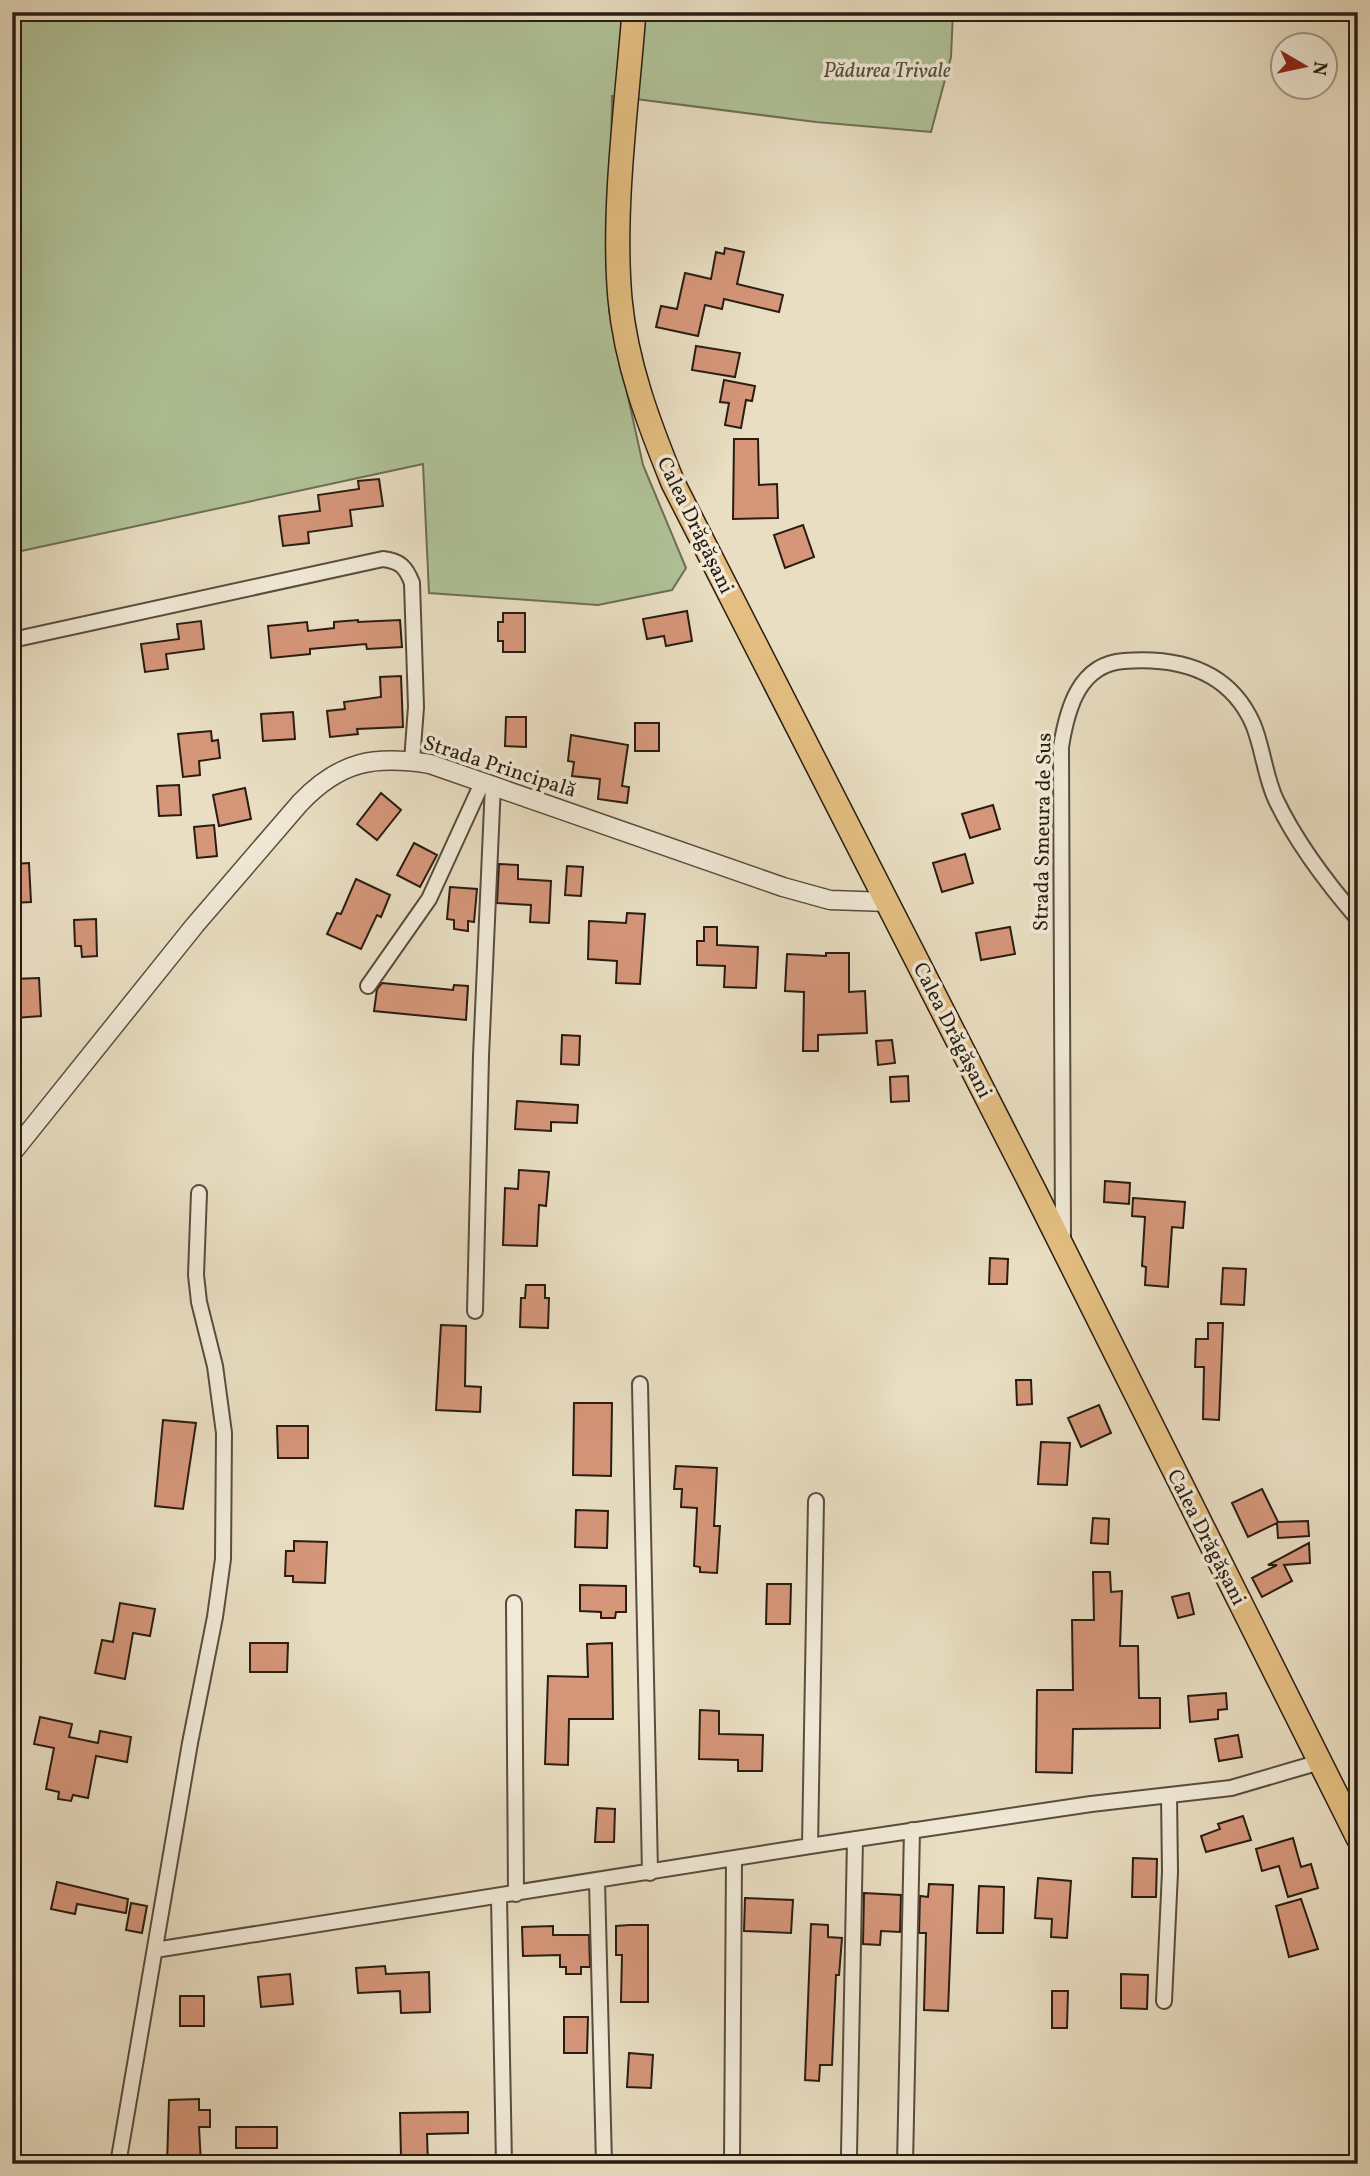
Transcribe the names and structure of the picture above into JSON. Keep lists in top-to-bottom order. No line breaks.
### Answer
{"streets":{"main road":["Calea Drăgășani"],"street":["Strada Principală","Strada Smeura de Sus"]},"crossings":[["Calea Drăgășani","Strada Principală"],["Calea Drăgășani","Strada Smeura de Sus"]],"parks":["Pădurea Trivale"],"north":"right"}
